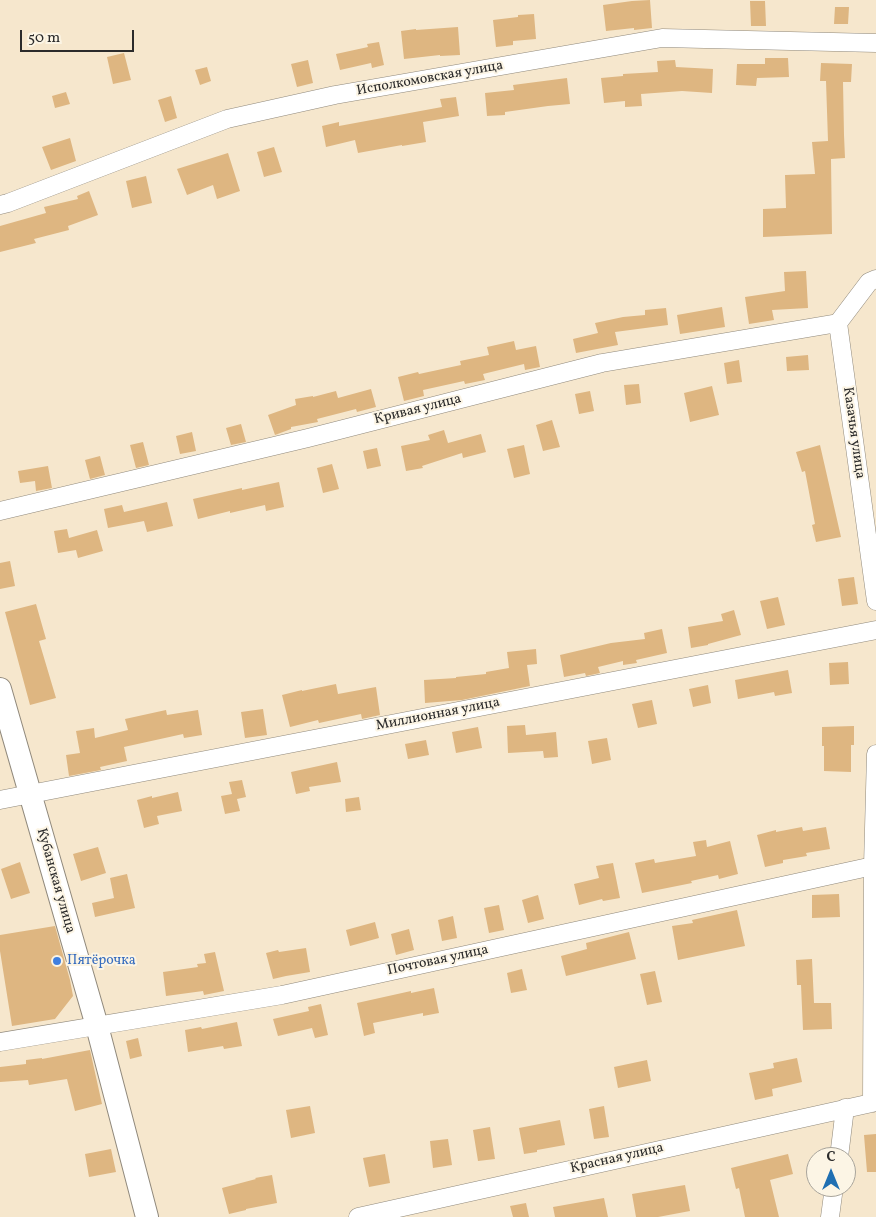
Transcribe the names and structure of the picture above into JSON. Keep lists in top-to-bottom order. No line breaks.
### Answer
{"streets":{"main road":["Кубанская улица"],"street":["Исполкомовская улица","Кривая улица","Казачья улица","Миллионная улица","Почтовая улица","Красная улица"]},"crossings":[["Кривая улица","Казачья улица"],["Миллионная улица","Кубанская улица"],["Кубанская улица","Почтовая улица"]],"places":["Пятёрочка"],"scale_bar":"50 m","north":"top"}
